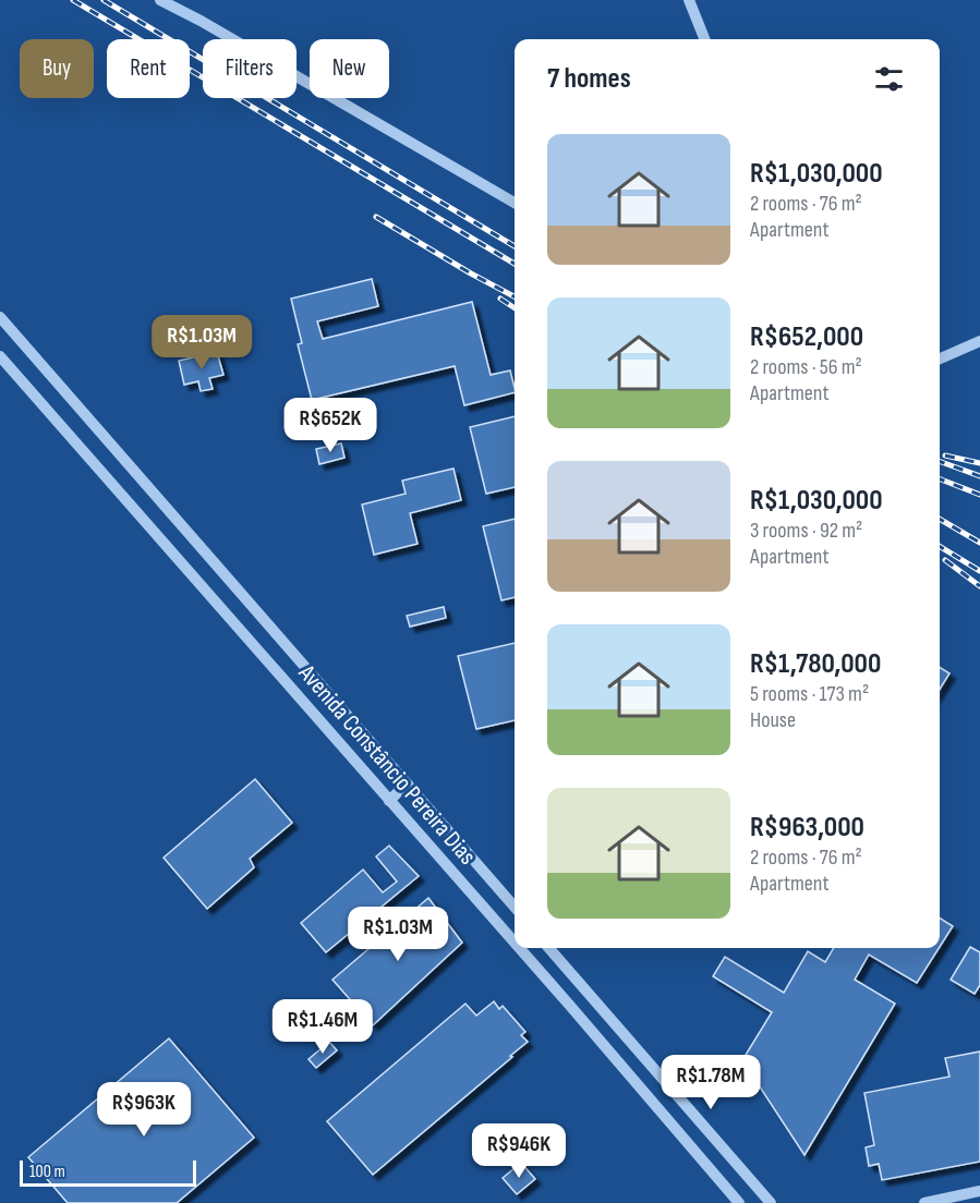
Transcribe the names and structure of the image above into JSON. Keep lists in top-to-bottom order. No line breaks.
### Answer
{"streets":{"street":["Avenida Constâncio Pereira Dias"]},"scale_bar":"100 m","page":{"chip":["Buy","Rent","Filters","New"],"heading":"7 homes","list":[{"name":"R$1,030,000","note":"2 rooms · 76 m² · Apartment"},{"name":"R$652,000","note":"2 rooms · 56 m² · Apartment"},{"name":"R$1,030,000","note":"3 rooms · 92 m² · Apartment"},{"name":"R$1,780,000","note":"5 rooms · 173 m² · House"},{"name":"R$963,000","note":"2 rooms · 76 m² · Apartment"}],"price":["R$1.03M","R$652K","R$1.03M","R$1.46M","R$1.78M","R$963K","R$946K"],"scale":"100 m"}}
